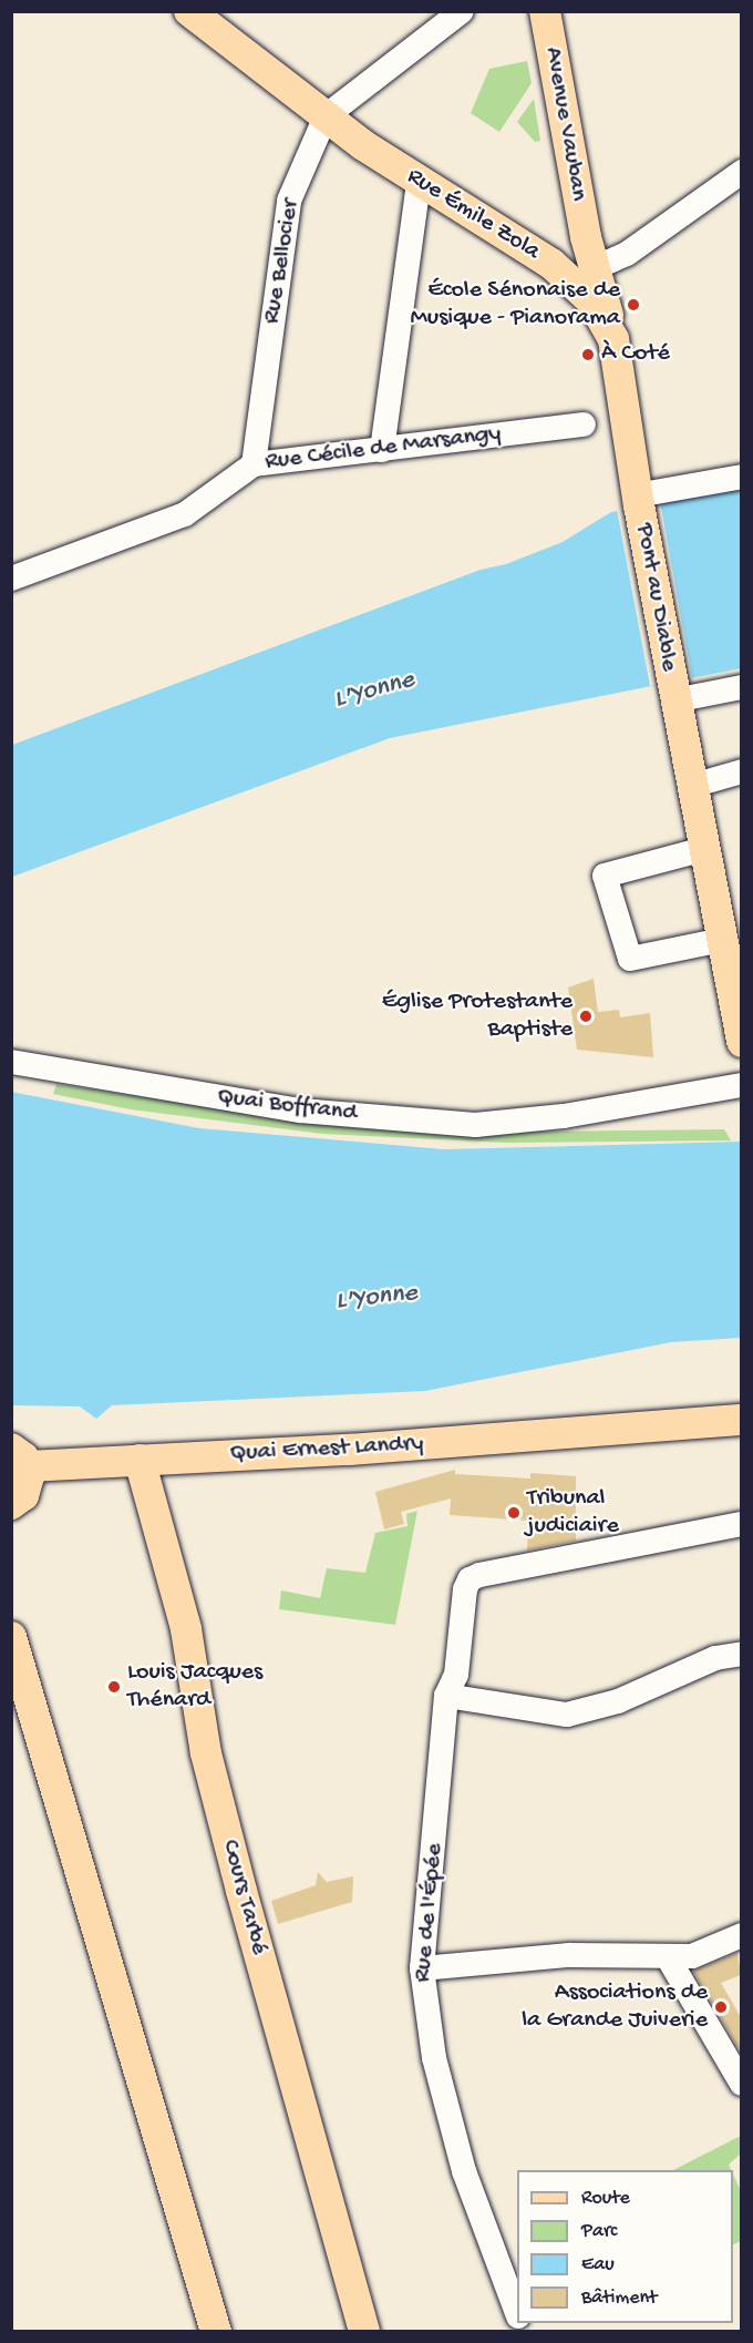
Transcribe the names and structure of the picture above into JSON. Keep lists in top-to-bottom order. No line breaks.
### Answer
{"streets":{"main road":["Avenue Vauban","Rue Émile Zola","Pont au Diable","Quai Ernest Landry","Cours Tarbé"],"street":["Rue Bellocier","Rue Cécile de Marsangy","Quai Boffrand","Rue de l'Épée"]},"crossings":[["Avenue Vauban","Rue Émile Zola"],["Rue Émile Zola","Rue Bellocier"],["Rue Émile Zola","Pont au Diable"],["Rue Bellocier","Rue Cécile de Marsangy"],["Quai Ernest Landry","Cours Tarbé"]],"water":["L'Yonne"],"places":["École Sénonaise de Musique - Pianorama","À Coté","Église Protestante Baptiste","Tribunal judiciaire","Louis Jacques Thénard","Associations de la Grande Juiverie"],"legend":["Route","Parc","Eau","Bâtiment"]}
